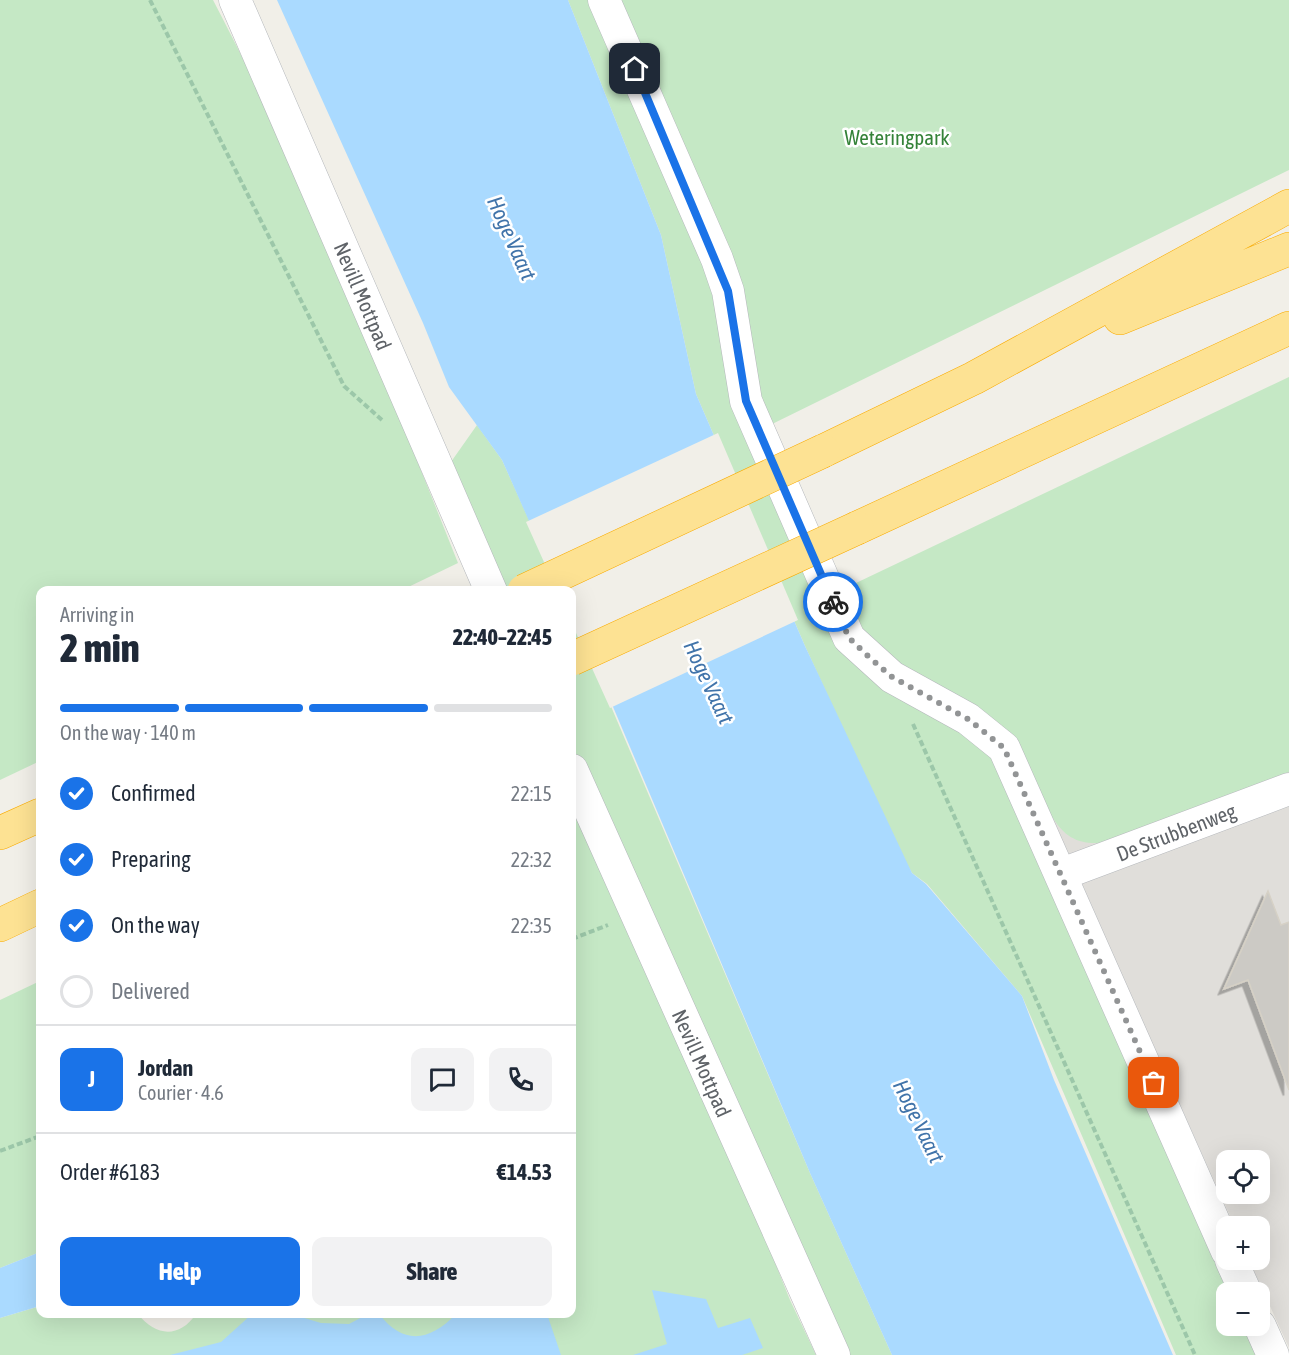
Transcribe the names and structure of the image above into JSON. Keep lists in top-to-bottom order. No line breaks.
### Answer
{"streets":{"street":["Nevill Mottpad","De Strubbenweg"]},"water":["Hoge Vaart"],"parks":["Weteringpark"],"page":{"heading":["2 min","Arriving in","22:40–22:45"],"panel":["Jordan","Courier · 4.6","Order #6183","€14.53"],"bar":"On the way · 140 m","list":[["Confirmed","22:15"],["Preparing","22:32"],["On the way","22:35"],"Delivered"],"round":"J","map_buttons":["+","−"],"buttons":["Help","Share"]}}
